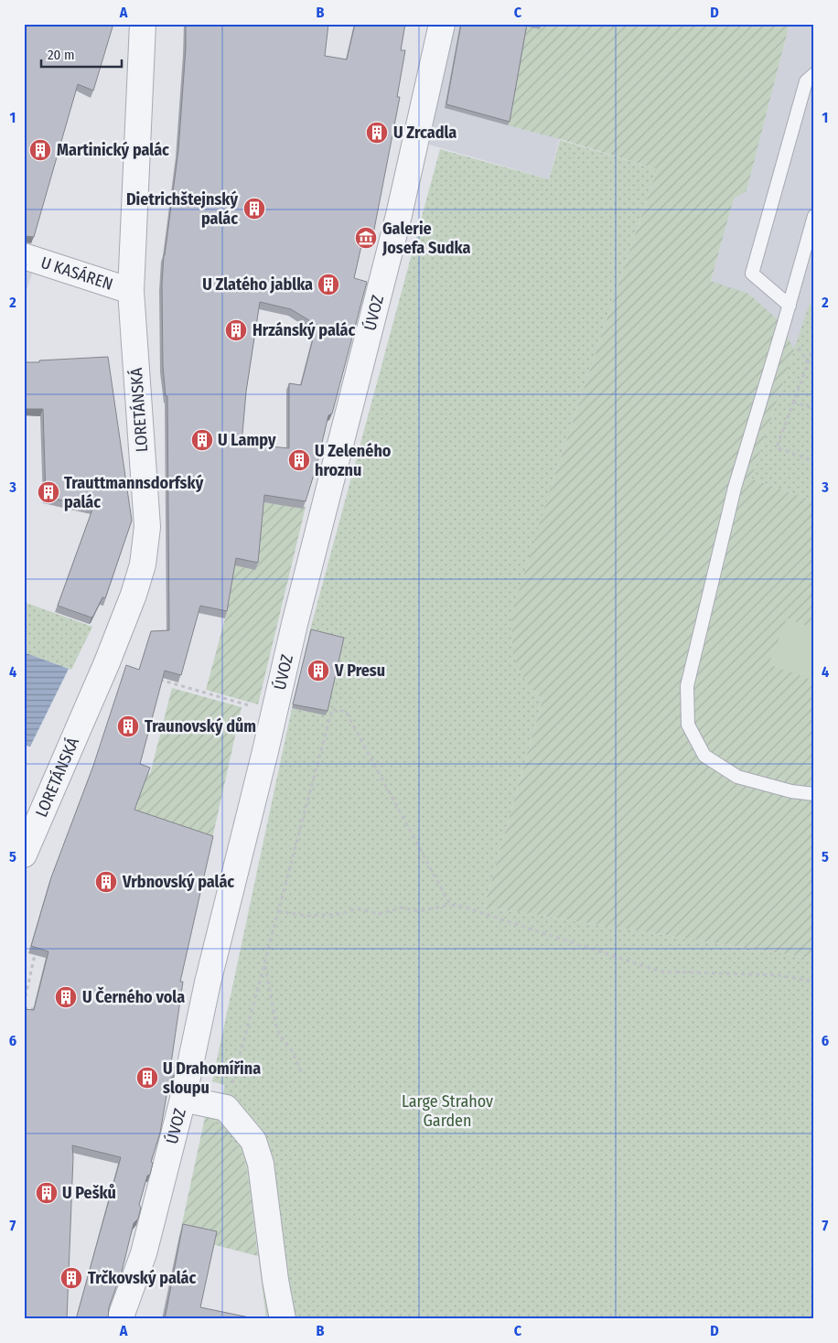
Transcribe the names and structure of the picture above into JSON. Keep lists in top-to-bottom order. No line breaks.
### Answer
{"streets":{"street":["U KASÁREN","ÚVOZ","LORETÁNSKÁ"]},"crossings":[["U KASÁREN","LORETÁNSKÁ"]],"parks":["Large Strahov Garden"],"places":{"building":["U Zrcadla","Martinický palác","Dietrichštejnský palác","U Zlatého jablka","Hrzánský palác","U Lampy","U Zeleného hroznu","Trauttmannsdorfský palác","V Presu","Traunovský dům","Vrbnovský palác","U Černého vola","U Drahomířina sloupu","U Pešků","Trčkovský palác"],"museum":["Galerie Josefa Sudka"]},"scale_bar":"20 m","grid":{"columns":["A","B","C","D"],"rows":["1","2","3","4","5","6","7"]}}
